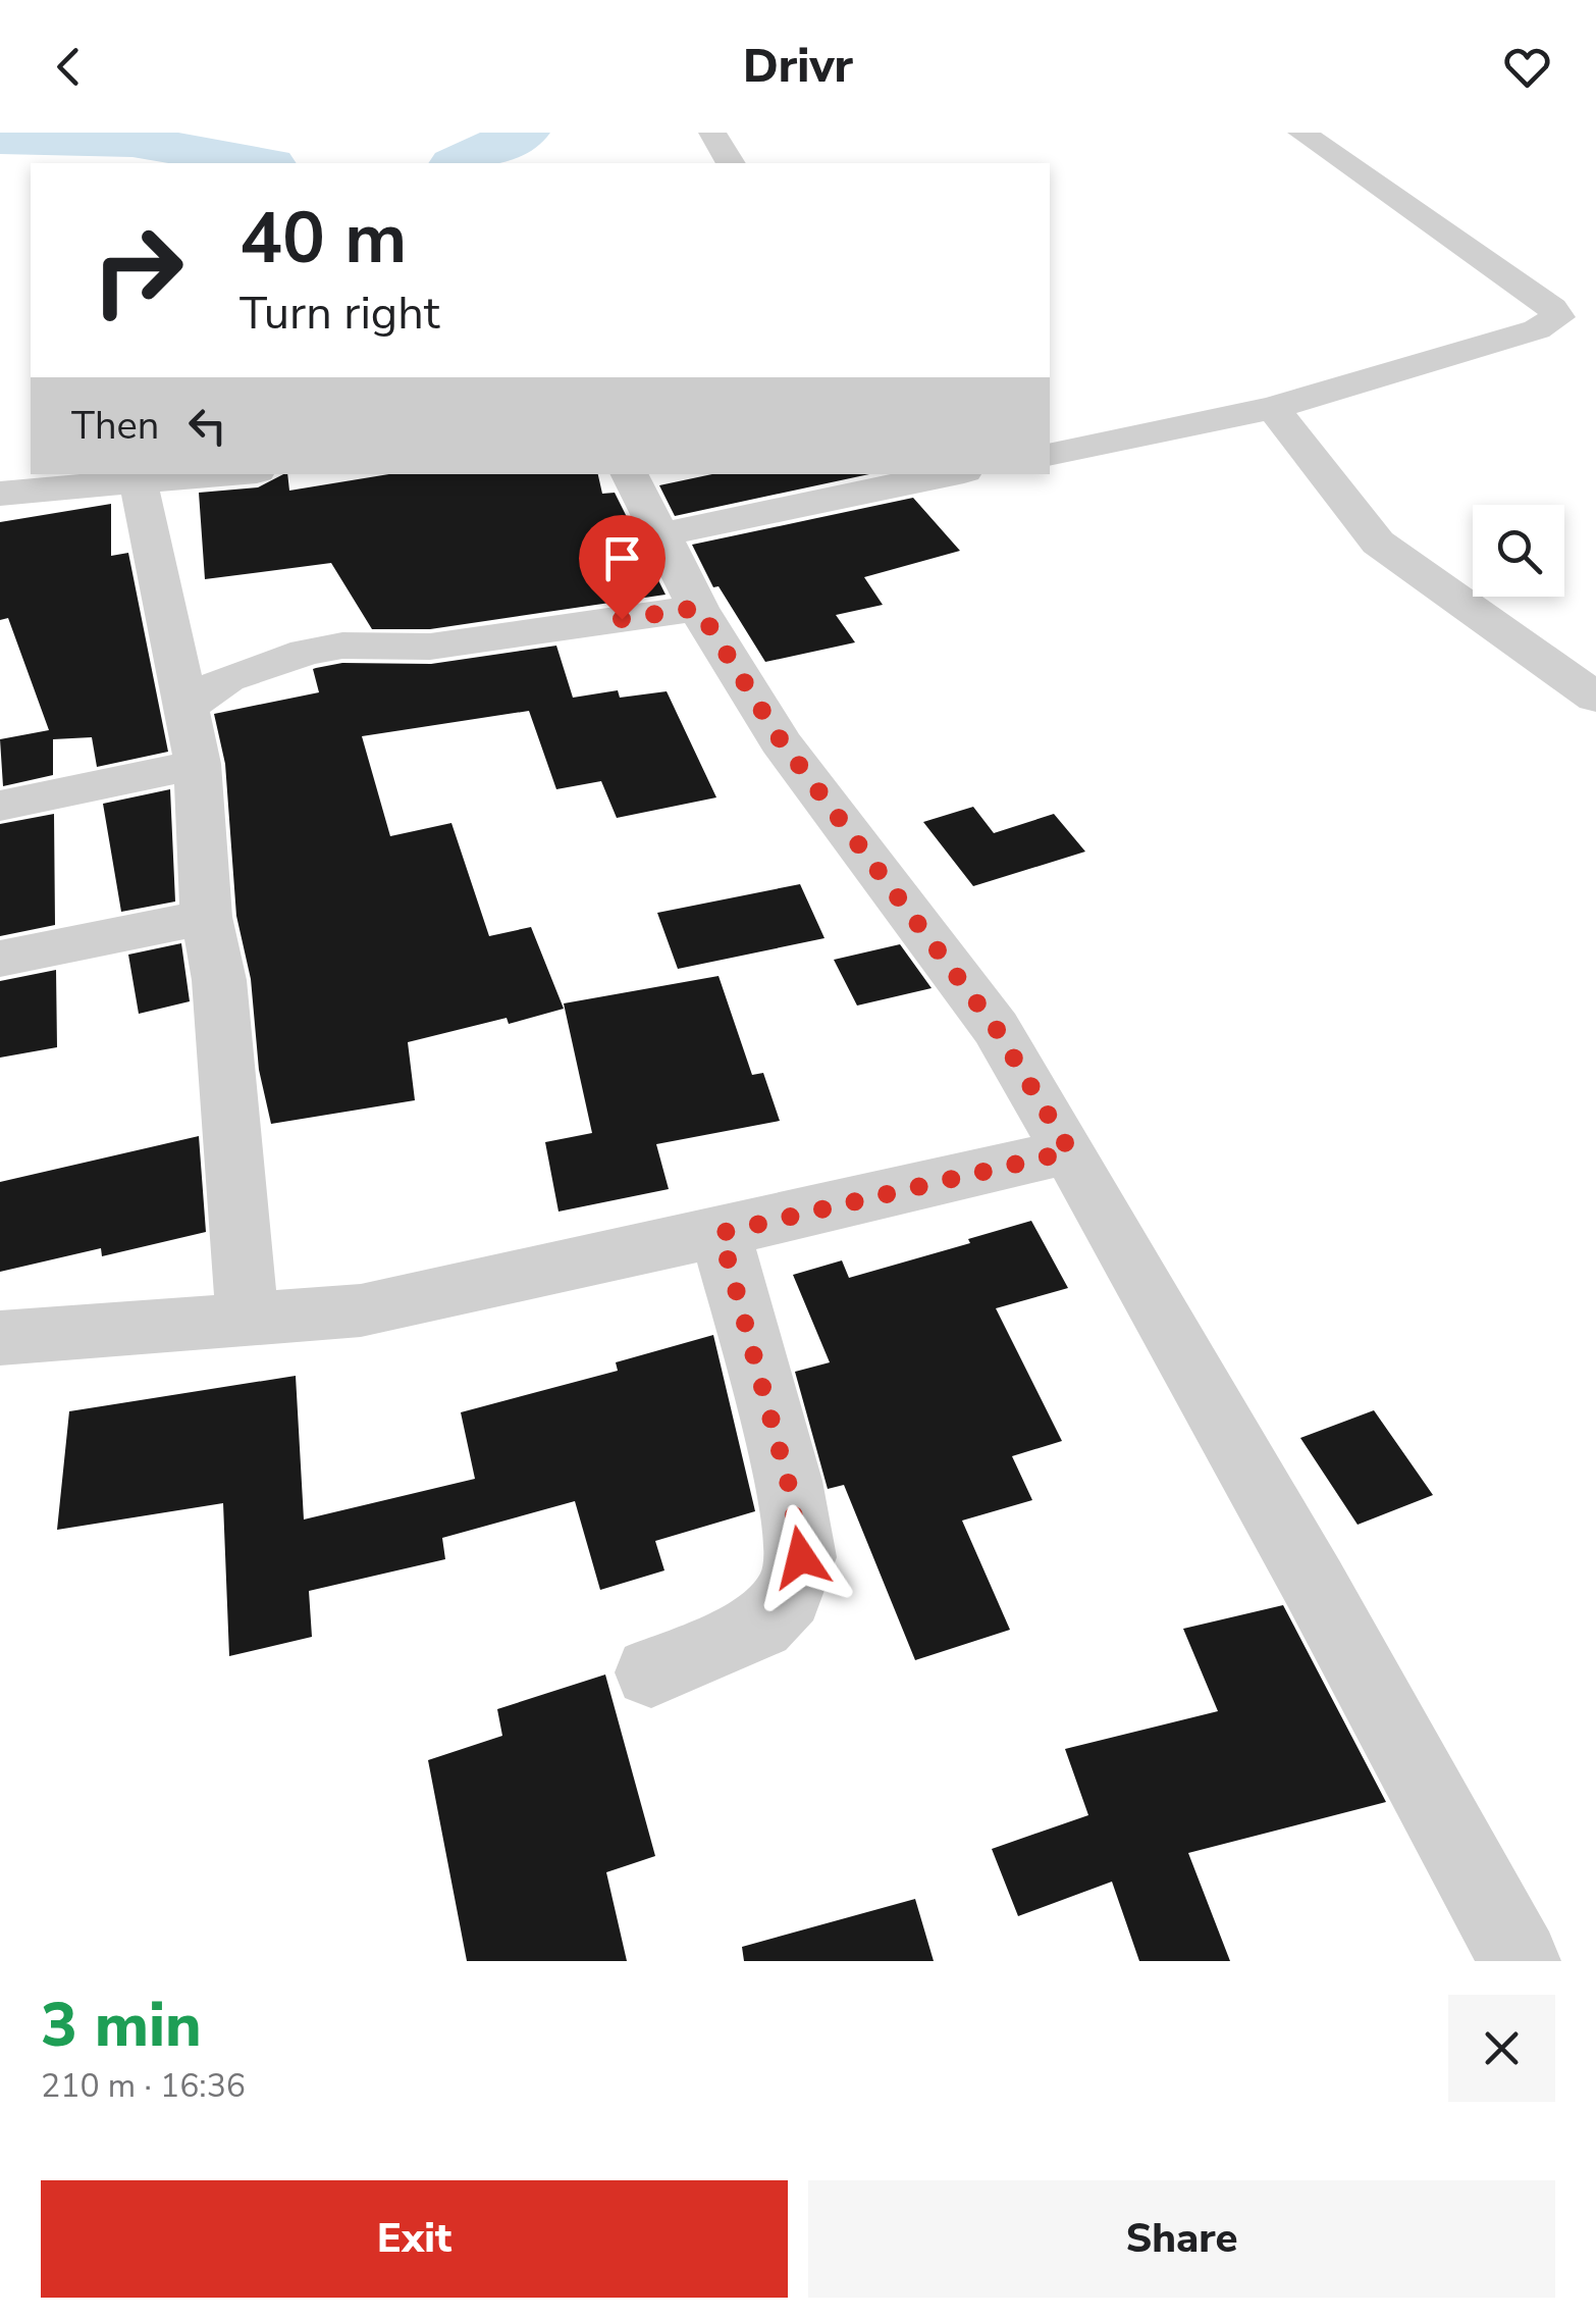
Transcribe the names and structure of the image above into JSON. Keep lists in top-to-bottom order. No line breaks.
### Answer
{"page":{"header":"Drivr","turn":["40 m","Turn right"],"then":"Then","heading":["3 min","210 m · 16:36"],"buttons":["Exit","Share"]}}
